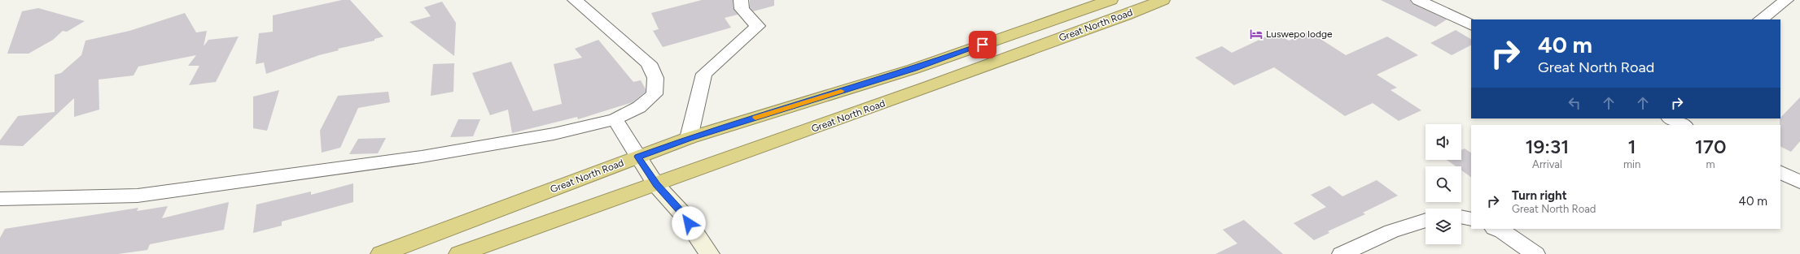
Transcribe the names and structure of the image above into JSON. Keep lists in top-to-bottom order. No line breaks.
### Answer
{"streets":{"highway":["Great North Road"]},"places":{"hotel":["Luswepo lodge"]},"page":{"turn":["40 m","Great North Road"],"eta":["19:31","Arrival","1","min","170","m"],"list":[{"name":"Turn right","note":"Great North Road","value":"40 m"}]}}
